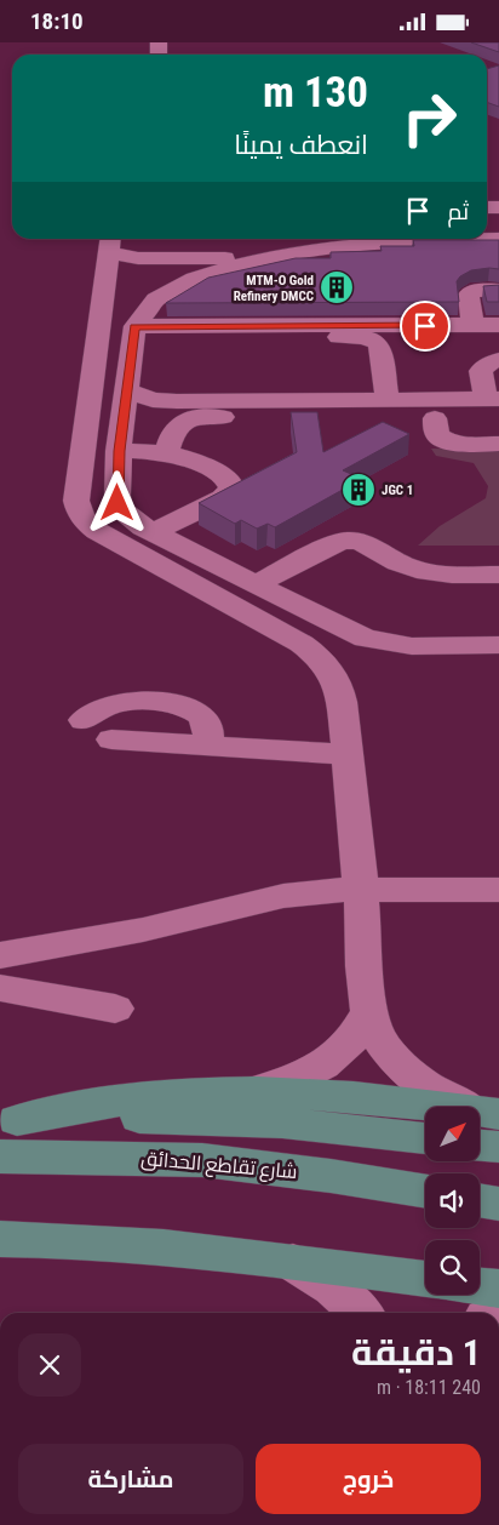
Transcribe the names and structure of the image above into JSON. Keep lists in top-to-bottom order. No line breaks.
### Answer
{"streets":{"main road":["شارع تقاطع الحدائق"]},"places":{"building":["MTM-O Gold Refinery DMCC","JGC 1"]},"north":"top right","page":{"status":"18:10","turn":["130 m","انعطف يمينًا"],"then":"ثم","heading":["1 دقيقة","240 m · 18:11"],"buttons":["خروج","مشاركة"]}}
